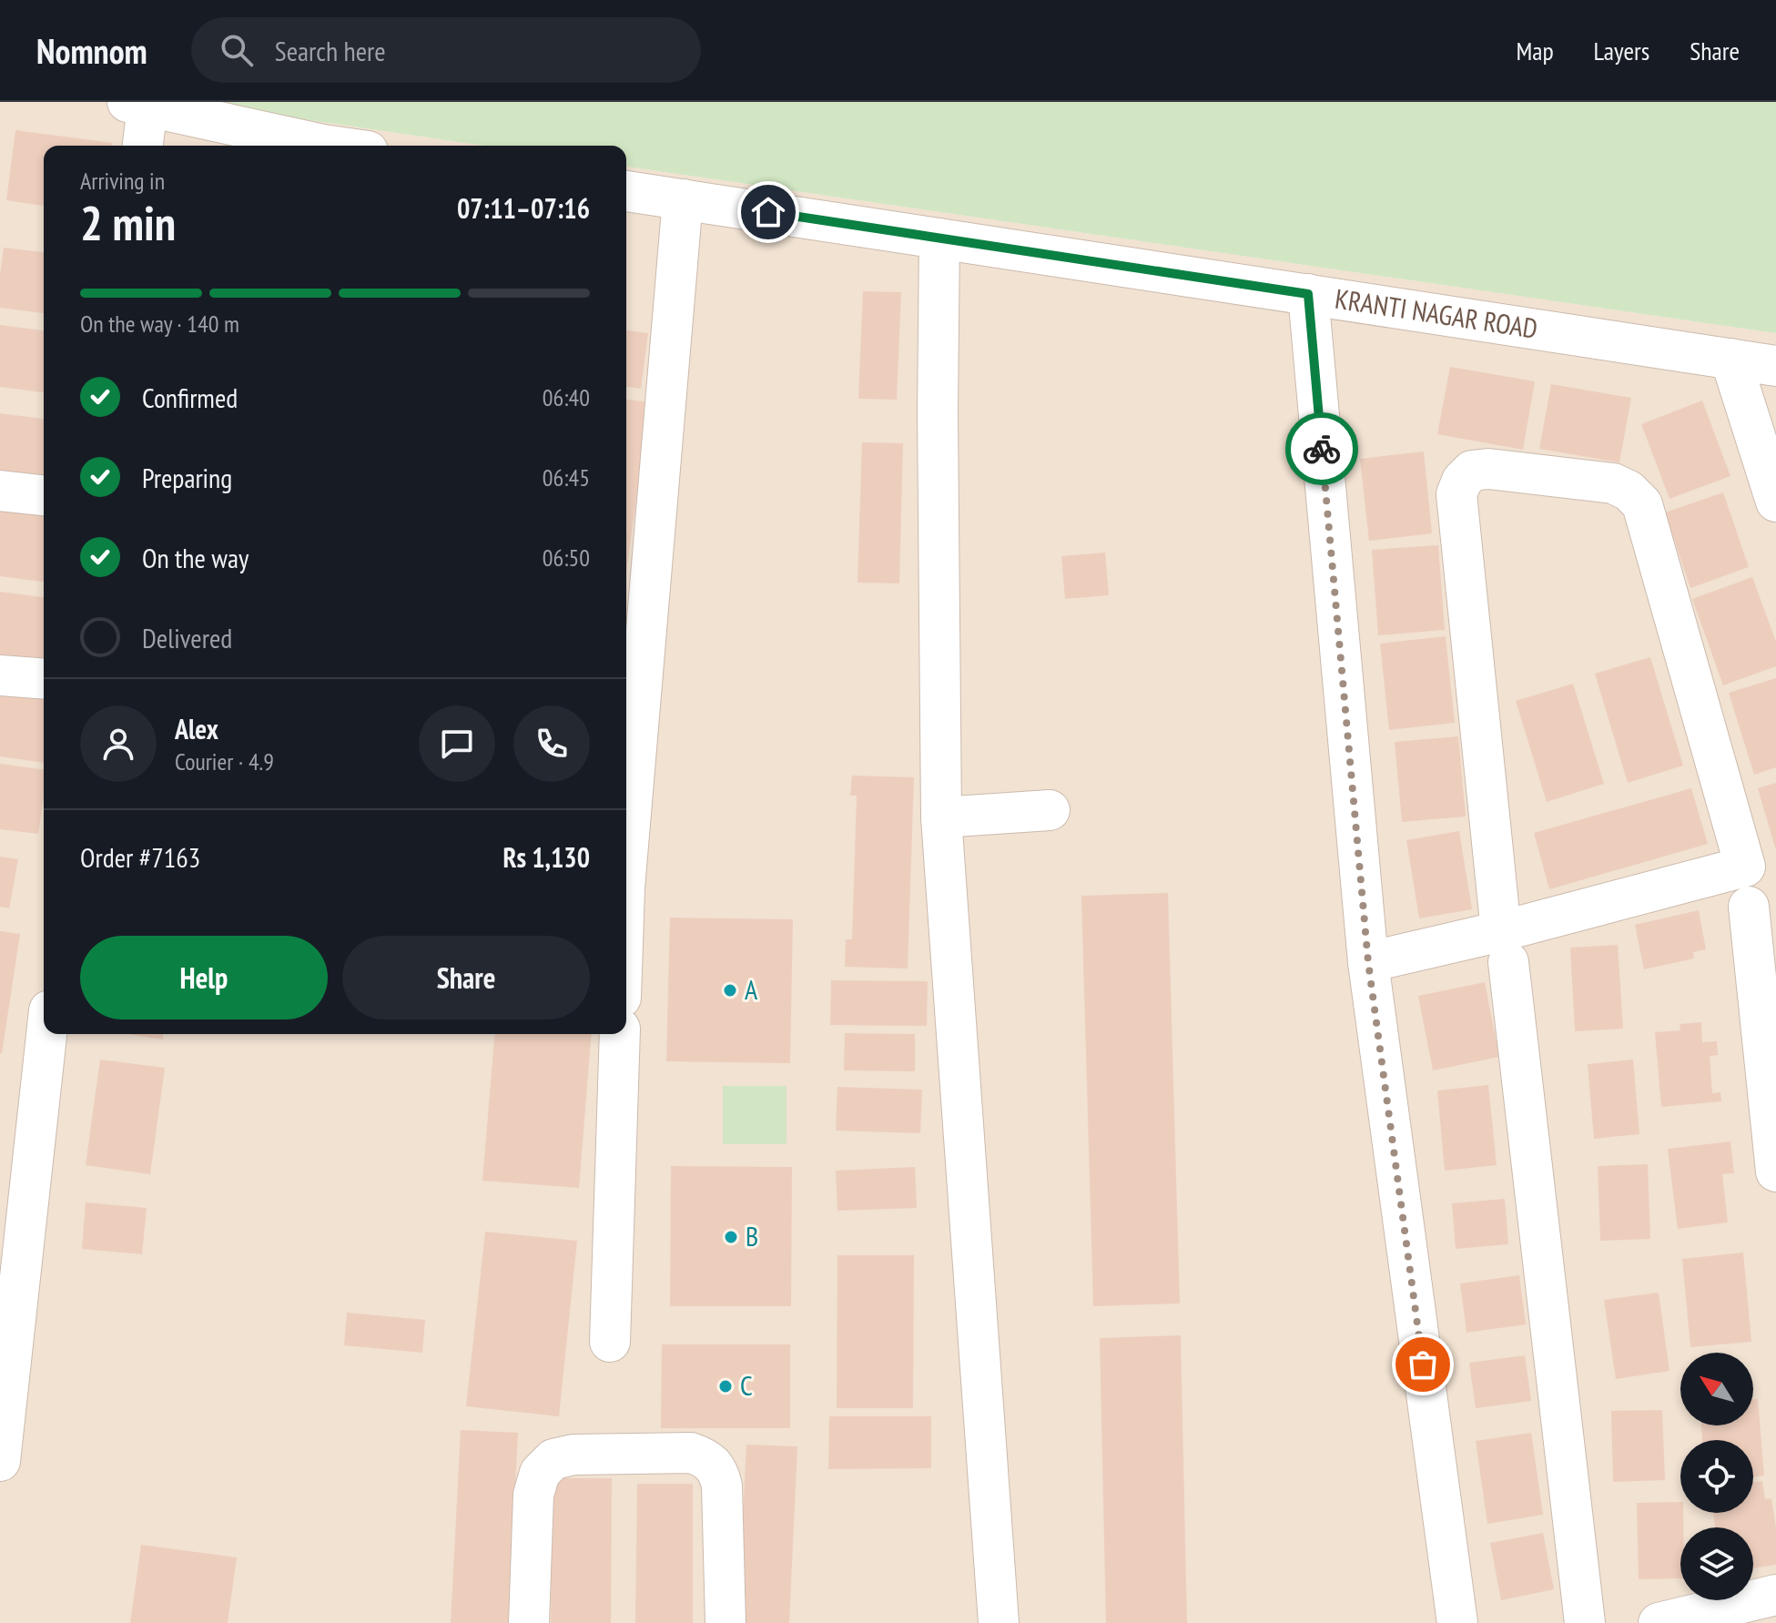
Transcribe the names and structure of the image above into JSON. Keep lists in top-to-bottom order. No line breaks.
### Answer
{"streets":{"street":["KRANTI NAGAR ROAD"]},"places":["A","B","C"],"north":"top left","page":{"header":"Nomnom","search":"Search here","nav":["Map","Layers","Share"],"heading":["2 min","Arriving in","07:11–07:16"],"panel":["Alex","Courier · 4.9","Order #7163","Rs 1,130"],"bar":"On the way · 140 m","list":[["Confirmed","06:40"],["Preparing","06:45"],["On the way","06:50"],"Delivered"],"buttons":["Help","Share"]}}
